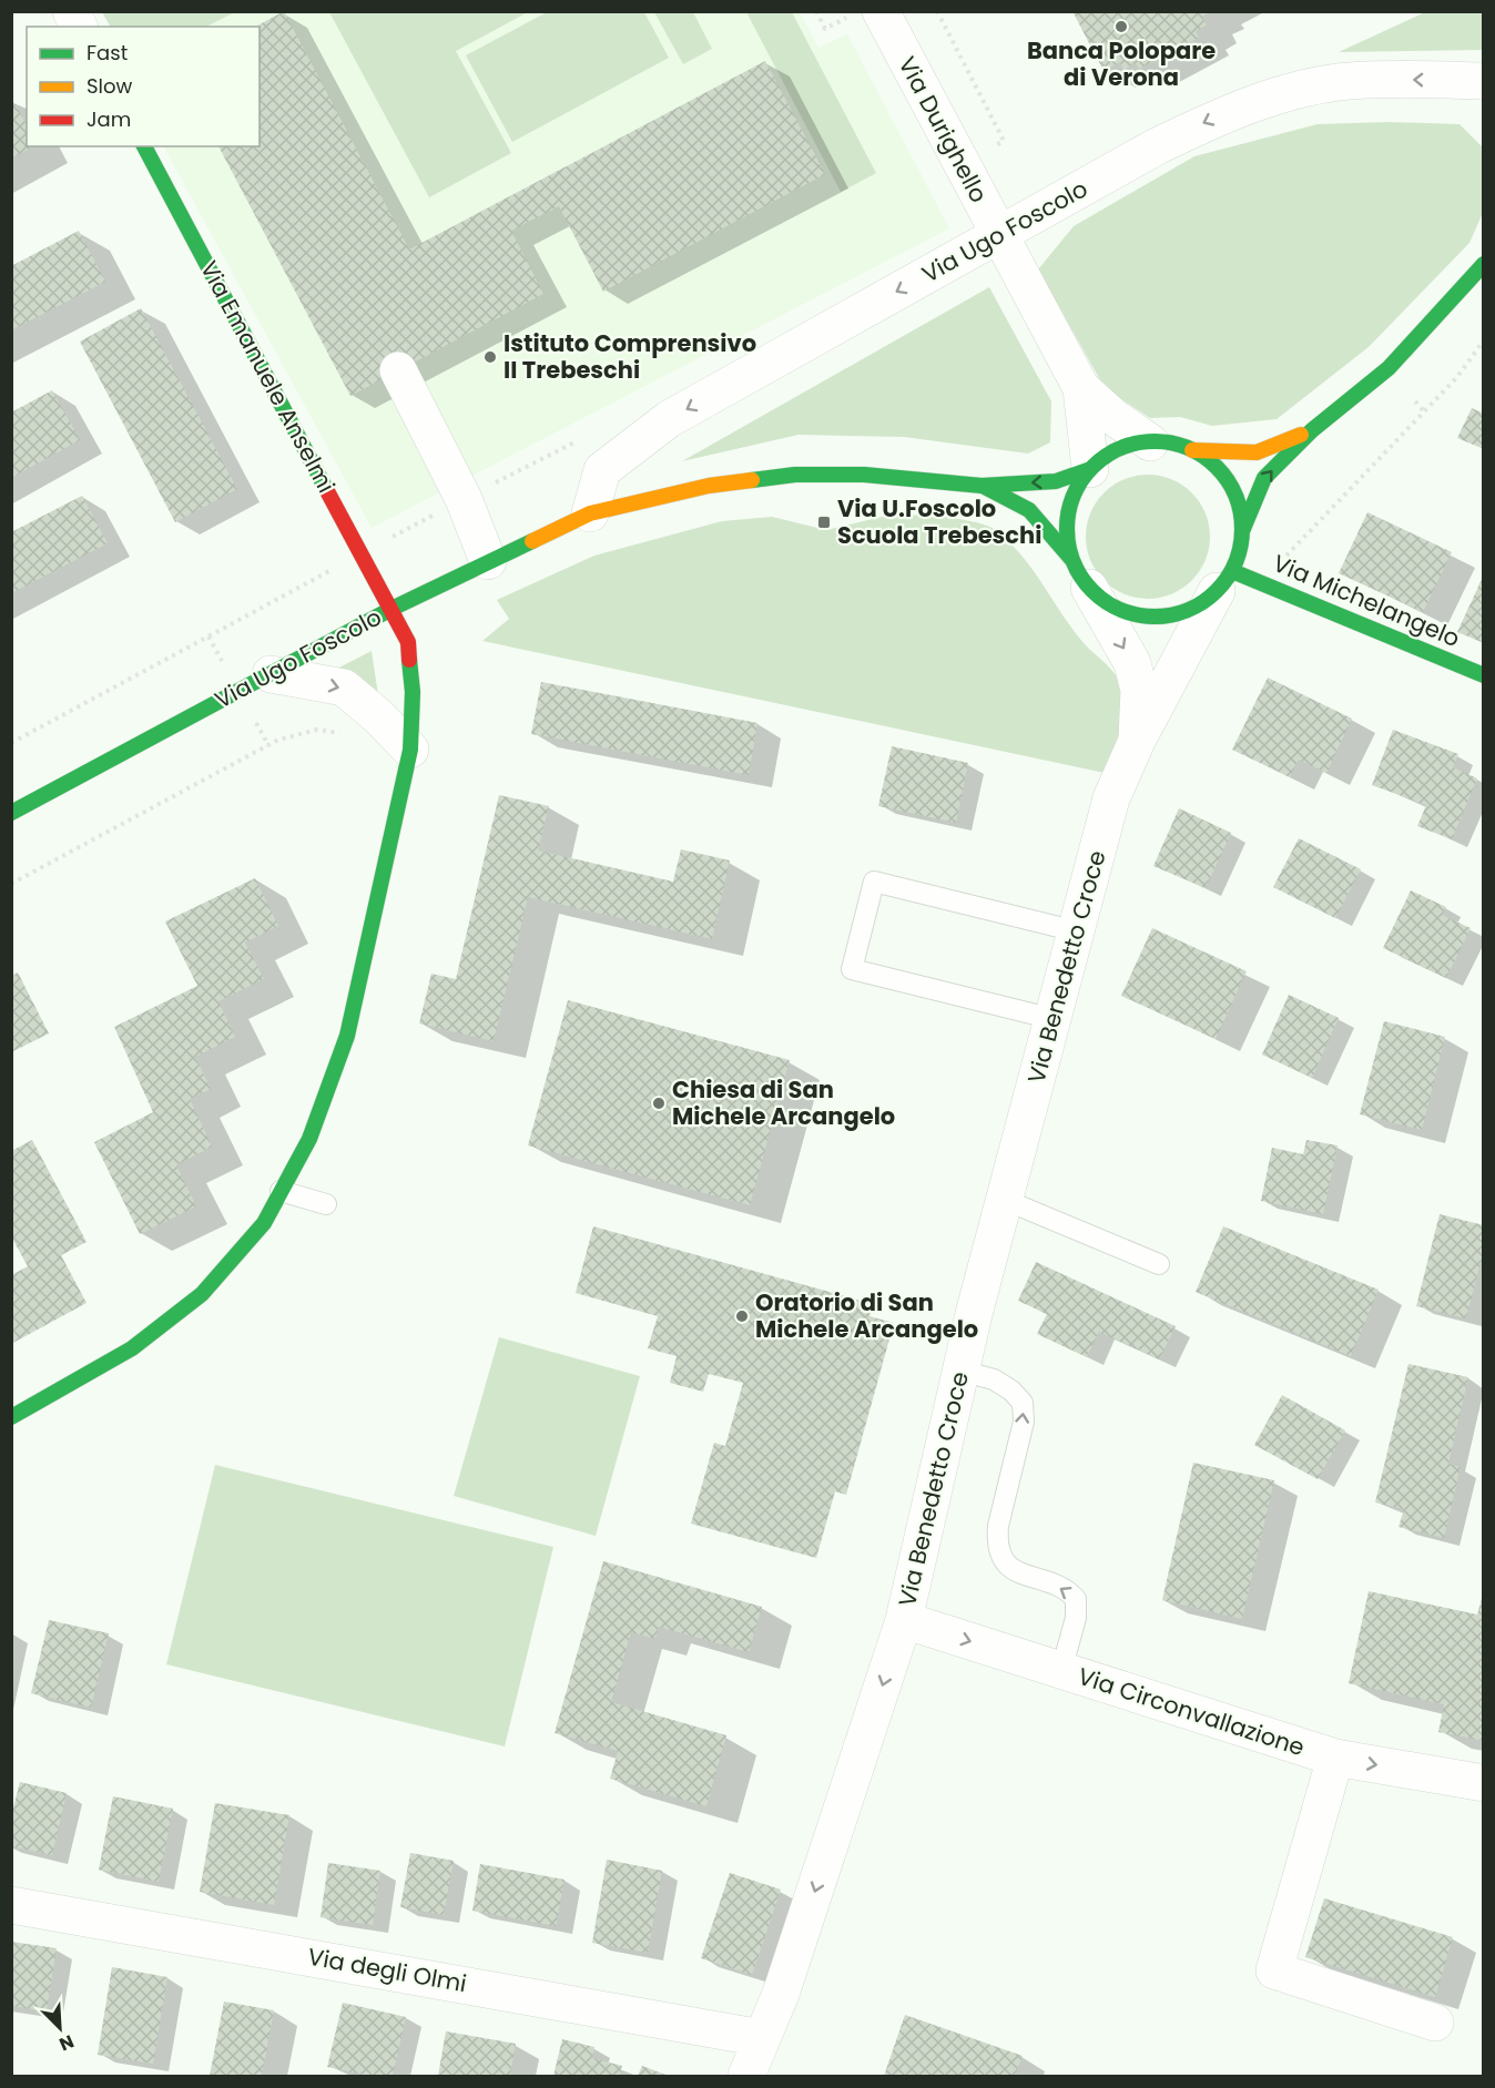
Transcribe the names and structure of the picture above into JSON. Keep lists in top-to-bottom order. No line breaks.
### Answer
{"streets":{"street":["Via Durighello","Via Ugo Foscolo","Via Emanuele Anselmi","Via Michelangelo","Via Benedetto Croce","Via Circonvallazione","Via degli Olmi"]},"crossings":[["Via Durighello","Via Ugo Foscolo"],["Via Durighello","Via Michelangelo"],["Via Durighello","Via Benedetto Croce"],["Via Ugo Foscolo","Via Emanuele Anselmi"],["Via Ugo Foscolo","Via Michelangelo"],["Via Ugo Foscolo","Via Benedetto Croce"],["Via Michelangelo","Via Benedetto Croce"],["Via Benedetto Croce","Via Circonvallazione"],["Via Benedetto Croce","Via degli Olmi"]],"one_way":["Via Circonvallazione"],"places":{"other":["Banca Polopare di Verona","Istituto Comprensivo II Trebeschi","Chiesa di San Michele Arcangelo","Oratorio di San Michele Arcangelo"],"transit":["Via U.Foscolo Scuola Trebeschi"]},"legend":["Fast","Slow","Jam"],"north":"bottom right"}
